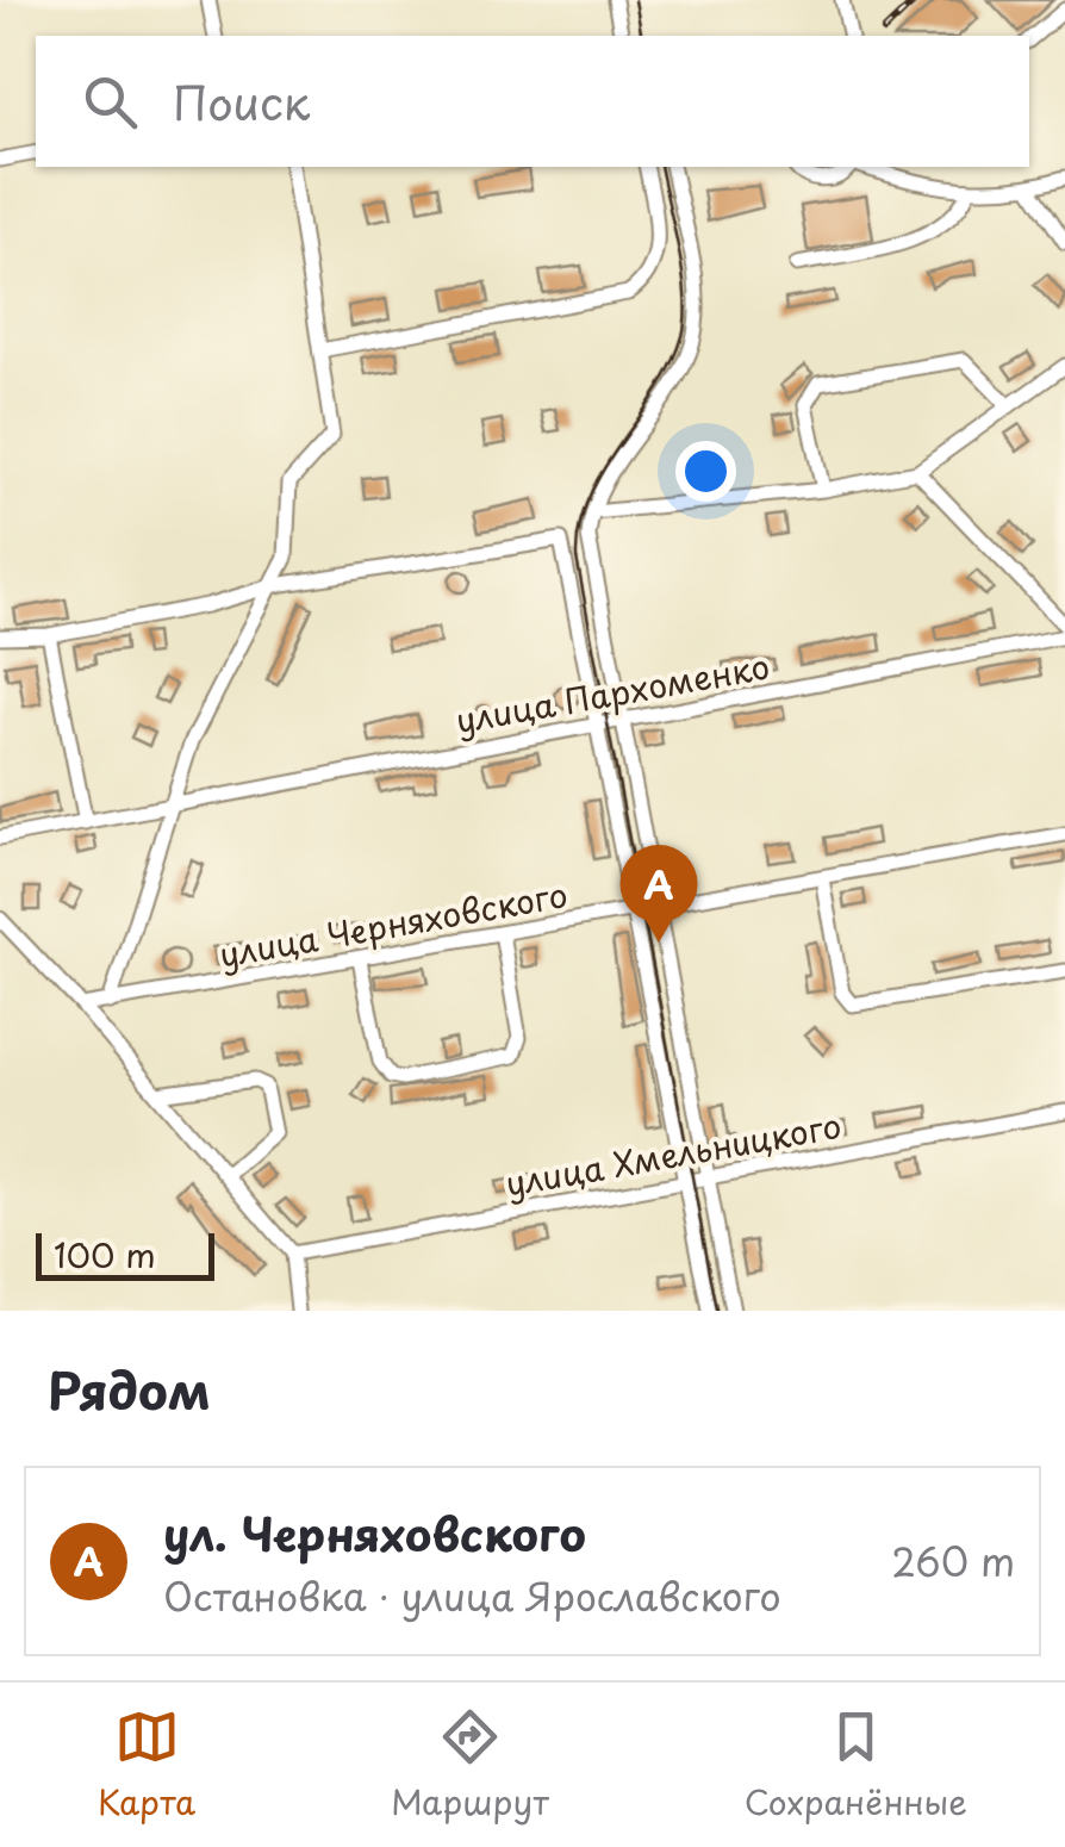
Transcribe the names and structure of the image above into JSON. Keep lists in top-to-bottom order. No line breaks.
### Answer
{"streets":{"street":["улица Пархоменко","улица Черняховского","улица Хмельницкого"]},"scale_bar":"100 m","page":{"search":"Поиск","pins":"A","scale":"100 m","heading":"Рядом","list":[{"mark":"A","name":"ул. Черняховского","note":"Остановка · улица Ярославского","value":"260 m"}],"nav":["Карта","Маршрут","Сохранённые"]}}
